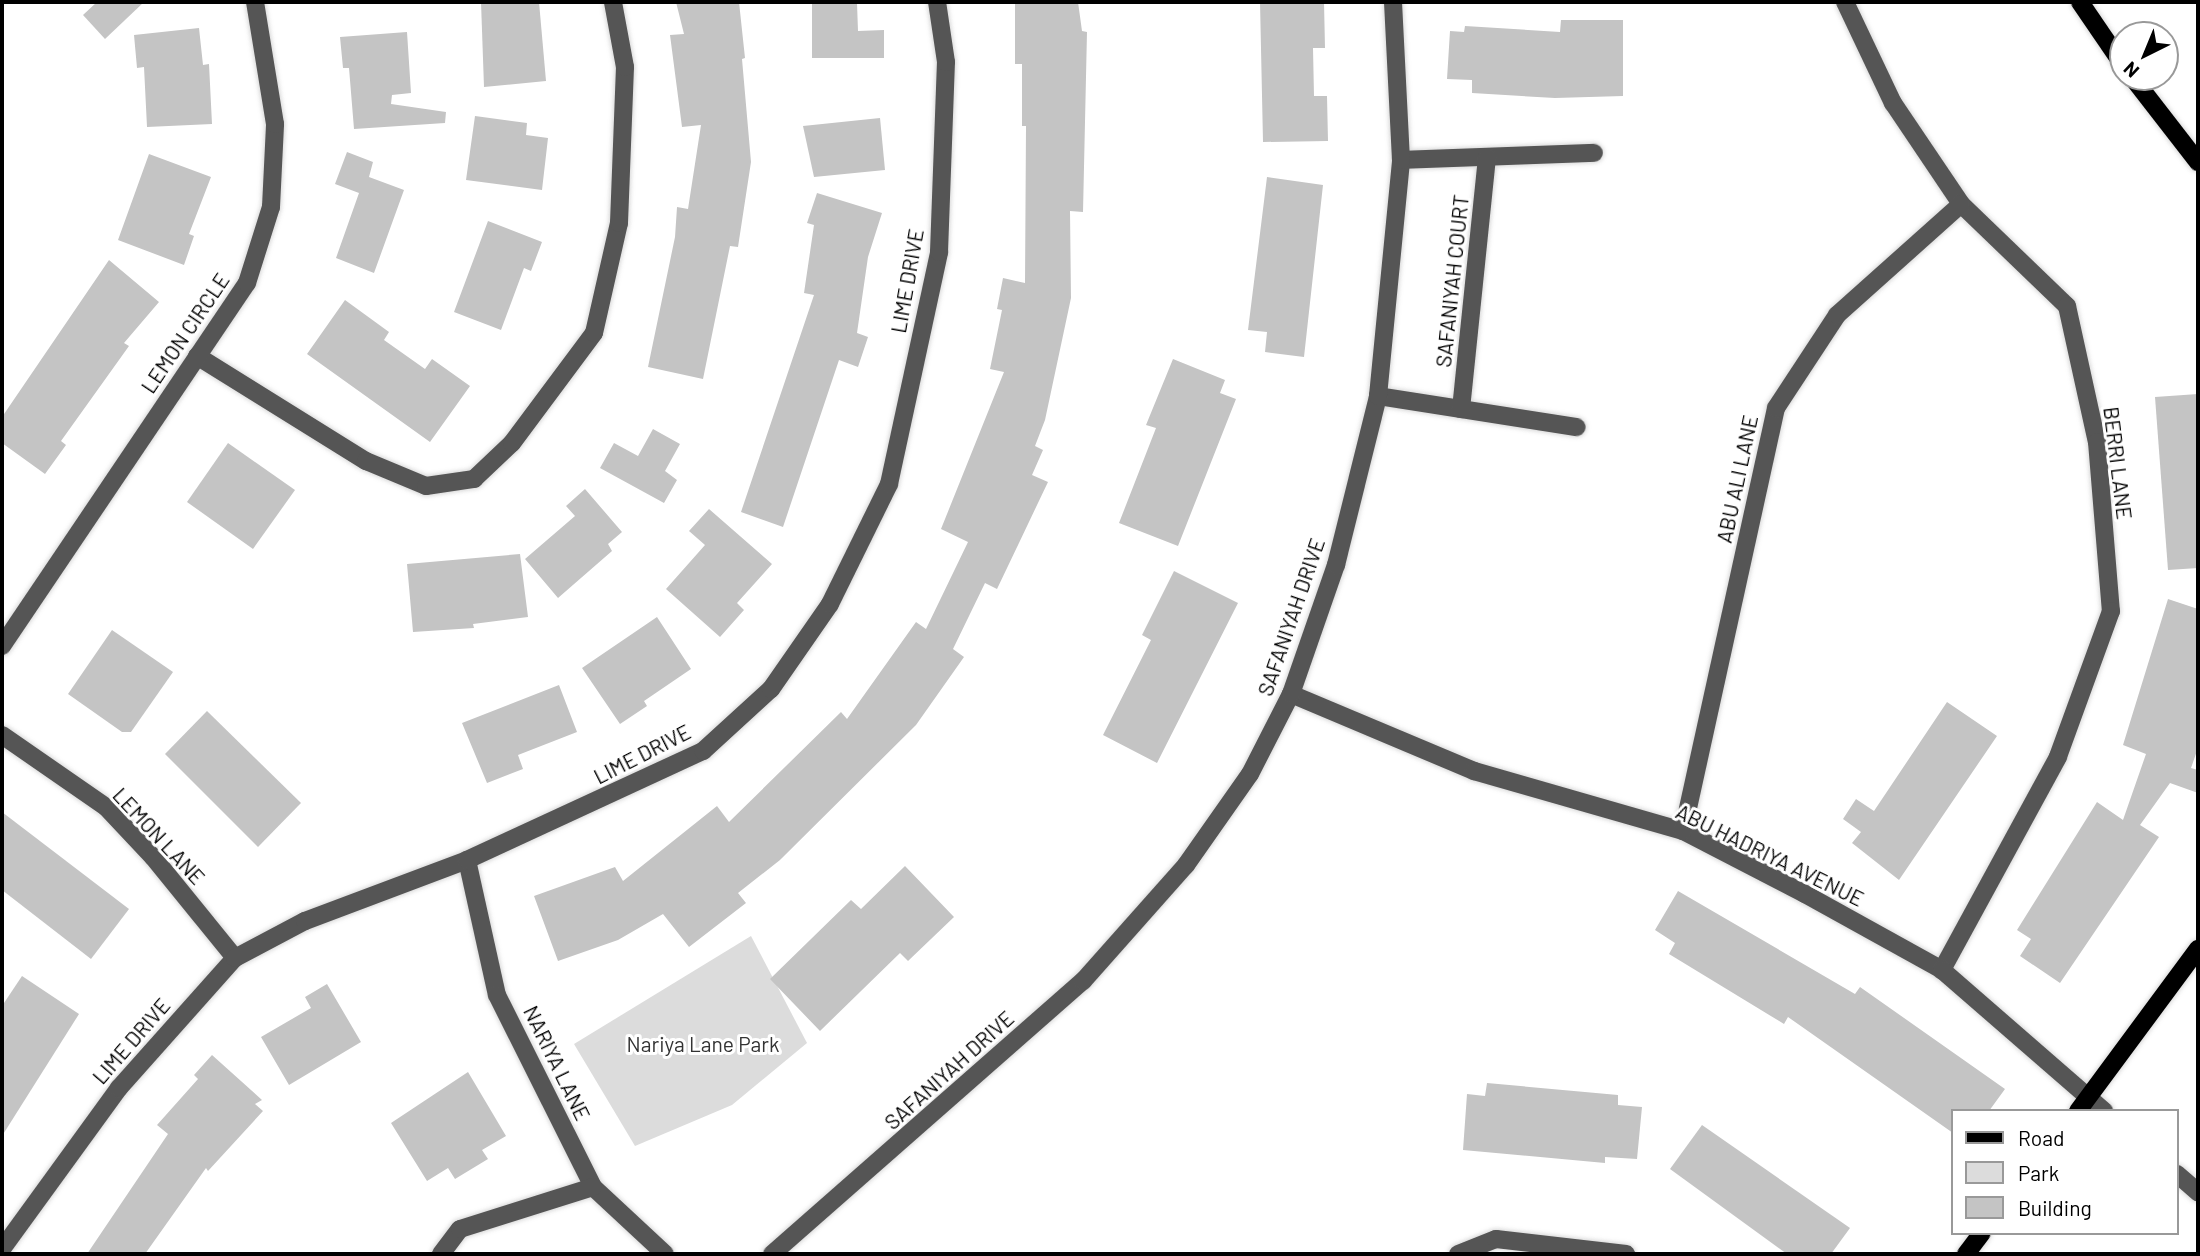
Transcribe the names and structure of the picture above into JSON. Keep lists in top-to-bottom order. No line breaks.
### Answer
{"streets":{"street":["LIME DRIVE","SAFANIYAH COURT","LEMON CIRCLE","BERRI LANE","ABU ALI LANE","SAFANIYAH DRIVE","LEMON LANE","ABU HADRIYA AVENUE","NARIYA LANE"]},"crossings":[["LIME DRIVE","LEMON LANE"],["LIME DRIVE","NARIYA LANE"],["BERRI LANE","ABU ALI LANE"],["BERRI LANE","ABU HADRIYA AVENUE"],["ABU ALI LANE","ABU HADRIYA AVENUE"],["SAFANIYAH DRIVE","ABU HADRIYA AVENUE"]],"parks":["Nariya Lane Park"],"legend":["Road","Park","Building"],"north":"bottom left"}
